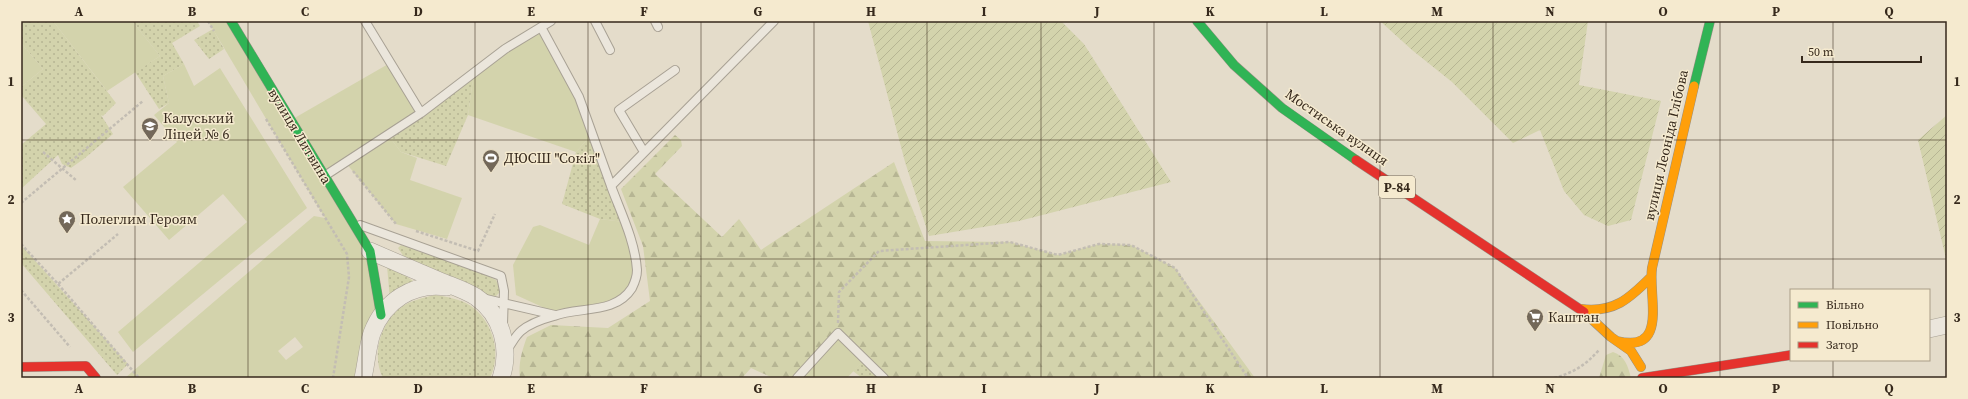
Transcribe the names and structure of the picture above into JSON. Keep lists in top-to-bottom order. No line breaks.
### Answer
{"streets":{"main road":["Мостиська вулиця","вулиця Литвина","вулиця Леоніда Глібова","Р-84"]},"crossings":[["Мостиська вулиця","вулиця Леоніда Глібова"]],"places":{"school or university":["Калуський Ліцей № 6"],"sports":["ДЮСШ \"Сокіл\""],"place":["Полеглим Героям"],"supermarket":["Каштан"]},"legend":["Вільно","Повільно","Затор"],"scale_bar":"50 m","grid":{"columns":["A","B","C","D","E","F","G","H","I","J","K","L","M","N","O","P","Q"],"rows":["1","2","3"]}}
